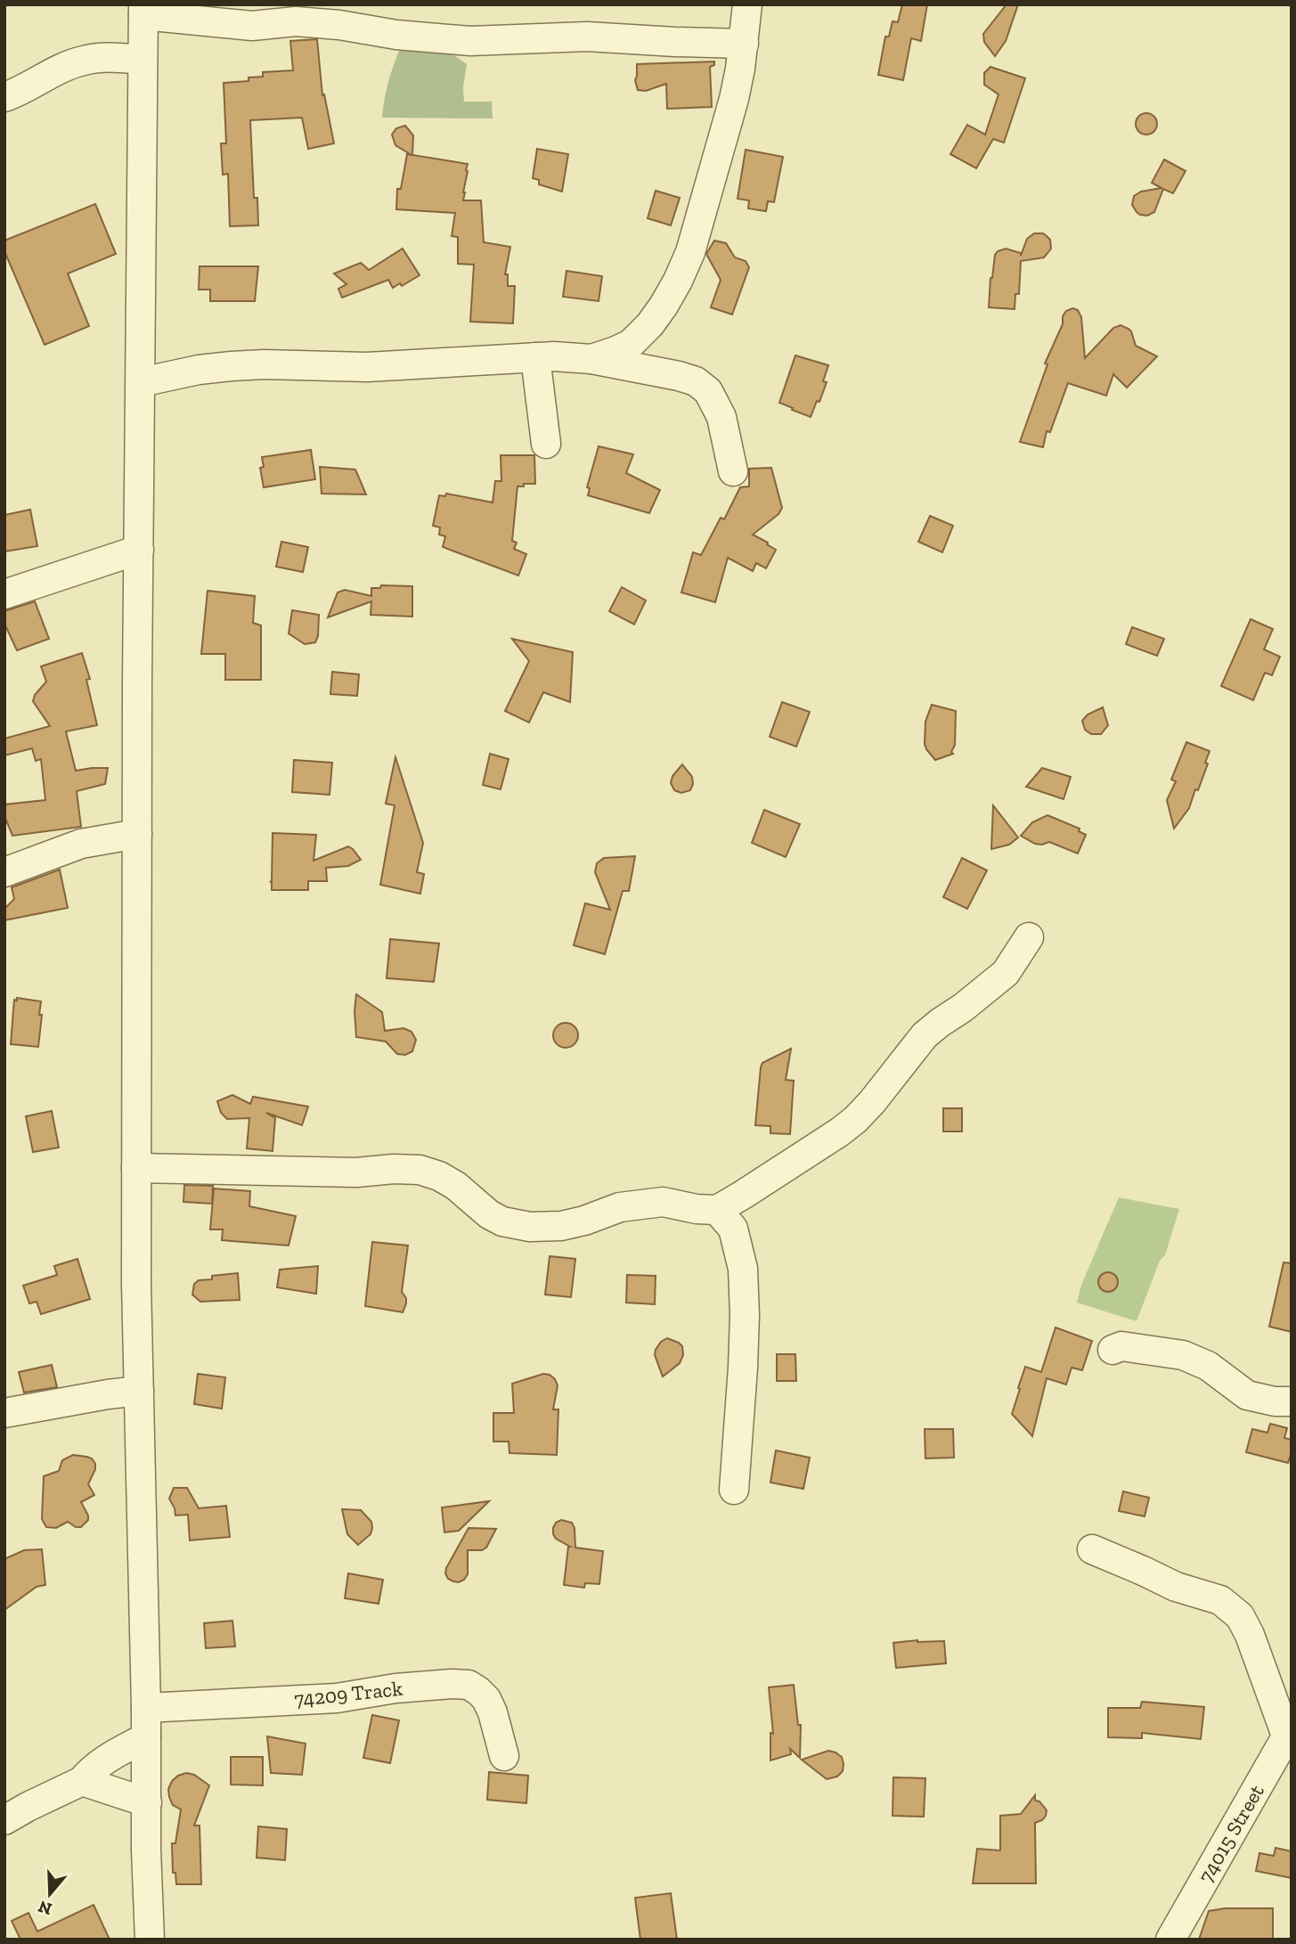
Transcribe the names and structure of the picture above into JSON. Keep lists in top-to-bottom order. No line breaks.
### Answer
{"streets":{"street":["74209 Track","74015 Street"]},"north":"bottom"}
